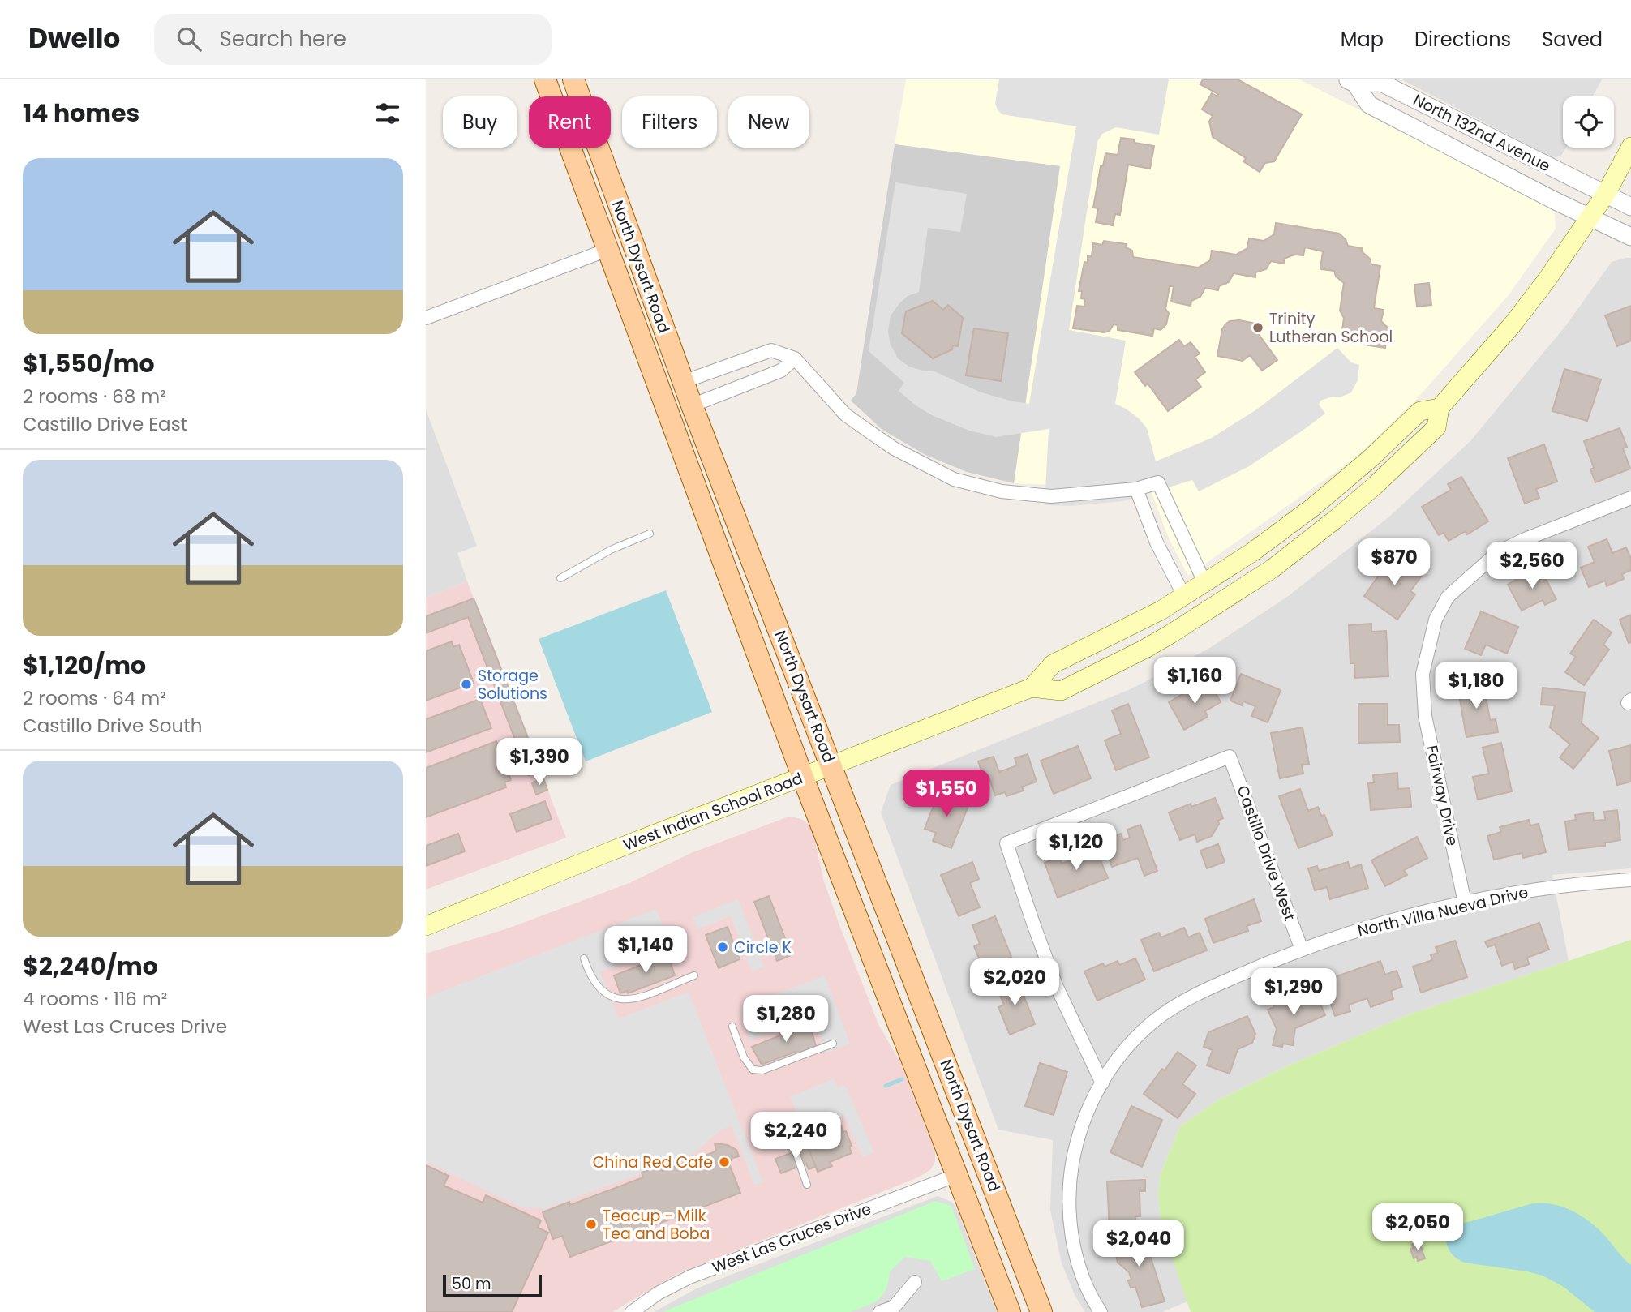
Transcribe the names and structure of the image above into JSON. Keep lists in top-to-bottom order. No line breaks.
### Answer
{"streets":{"main road":["North Dysart Road","West Indian School Road"],"street":["North 132nd Avenue","Fairway Drive","Castillo Drive West","North Villa Nueva Drive","West Las Cruces Drive"]},"crossings":[["North 132nd Avenue","West Indian School Road"],["North Dysart Road","West Indian School Road"],["North Dysart Road","West Las Cruces Drive"],["Fairway Drive","North Villa Nueva Drive"],["Castillo Drive West","North Villa Nueva Drive"]],"places":["Trinity Lutheran School","Storage Solutions","Circle K","China Red Cafe","Teacup - Milk Tea and Boba"],"scale_bar":"50 m","page":{"header":"Dwello","search":"Search here","nav":["Map","Directions","Saved"],"heading":"14 homes","chip":["Buy","Rent","Filters","New"],"list":[{"name":"$1,550/mo","note":"2 rooms · 68 m² · Castillo Drive East"},{"name":"$1,120/mo","note":"2 rooms · 64 m² · Castillo Drive South"},{"name":"$2,240/mo","note":"4 rooms · 116 m² · West Las Cruces Drive"}],"price":["$870","$2,560","$1,160","$1,180","$1,390","$1,550","$1,120","$1,140","$2,020","$1,290","$1,280","$2,240","$2,050","$2,040"],"scale":"50 m"}}
